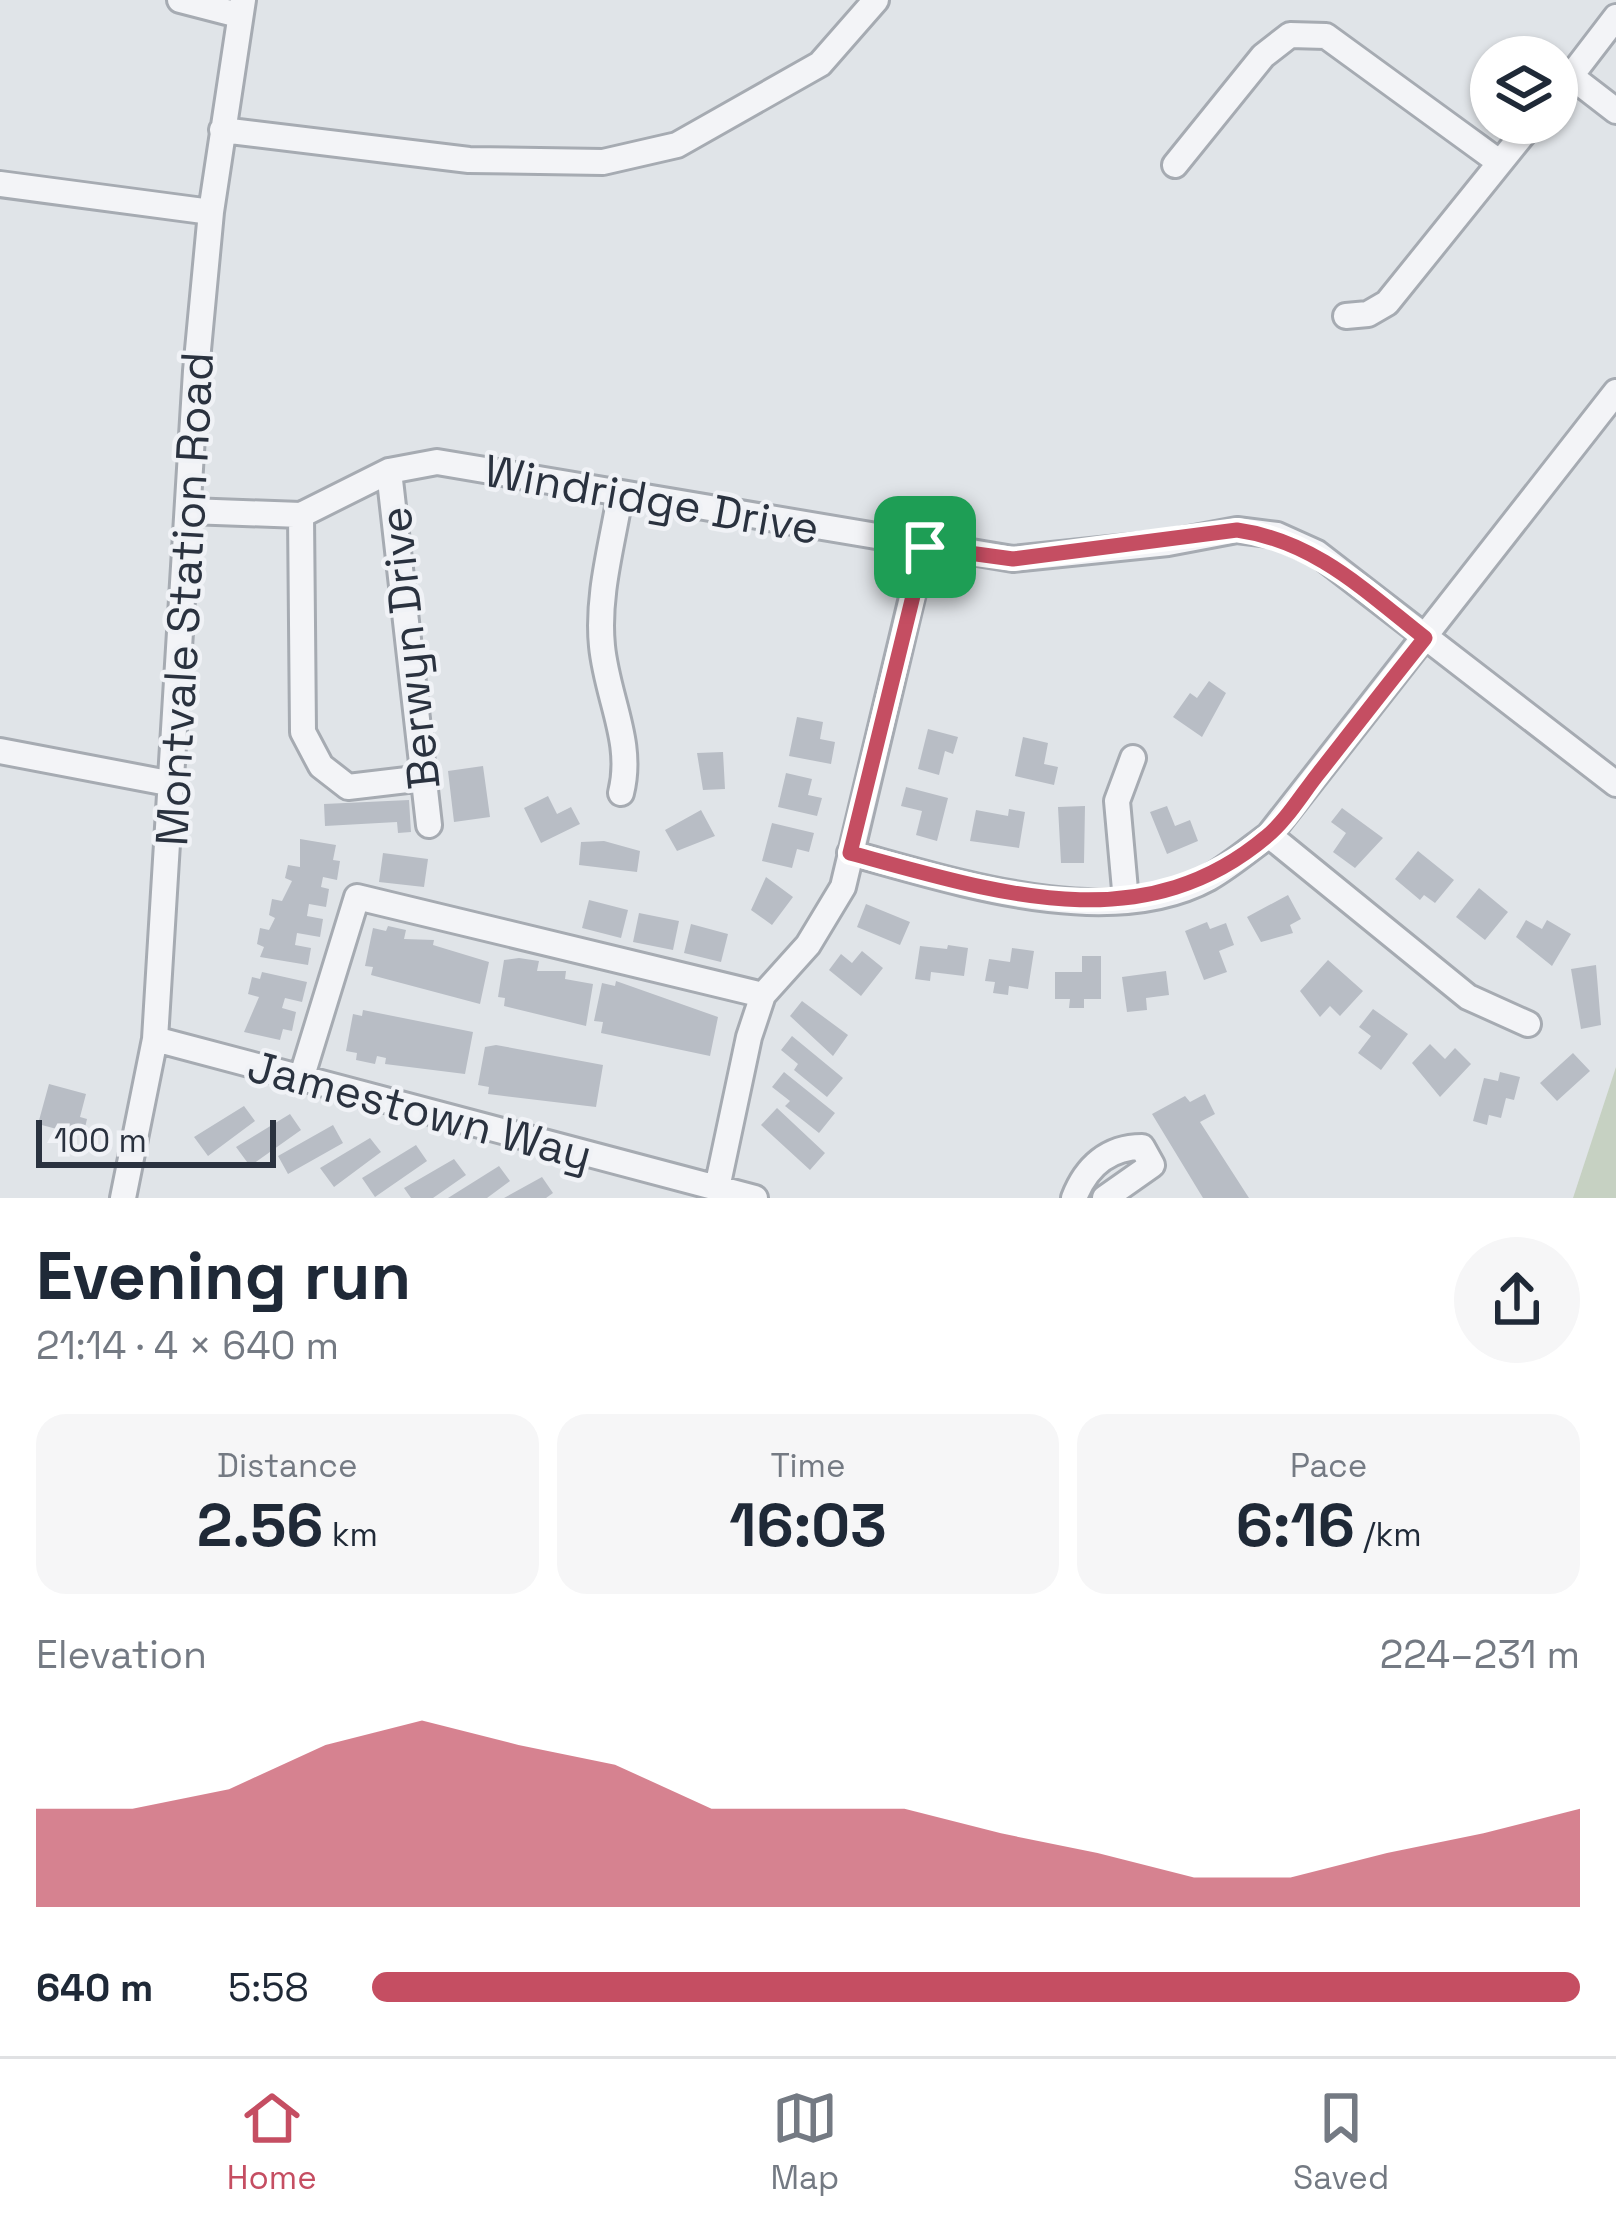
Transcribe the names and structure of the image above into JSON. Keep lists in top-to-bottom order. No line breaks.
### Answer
{"streets":{"street":["Windridge Drive","Montvale Station Road","Berwyn Drive","Jamestown Way"]},"crossings":[["Windridge Drive","Montvale Station Road"],["Windridge Drive","Berwyn Drive"],["Montvale Station Road","Jamestown Way"]],"scale_bar":"100 m","page":{"scale":"100 m","heading":["Evening run","21:14 · 4 × 640 m"],"stats":[["Distance","2.56 km"],["Time","16:03"],["Pace","6:16 /km"]],"chart":["Elevation","224–231 m"],"list":[{"name":"640 m","note":"5:58"}],"tabs":["Home","Map","Saved"]}}
